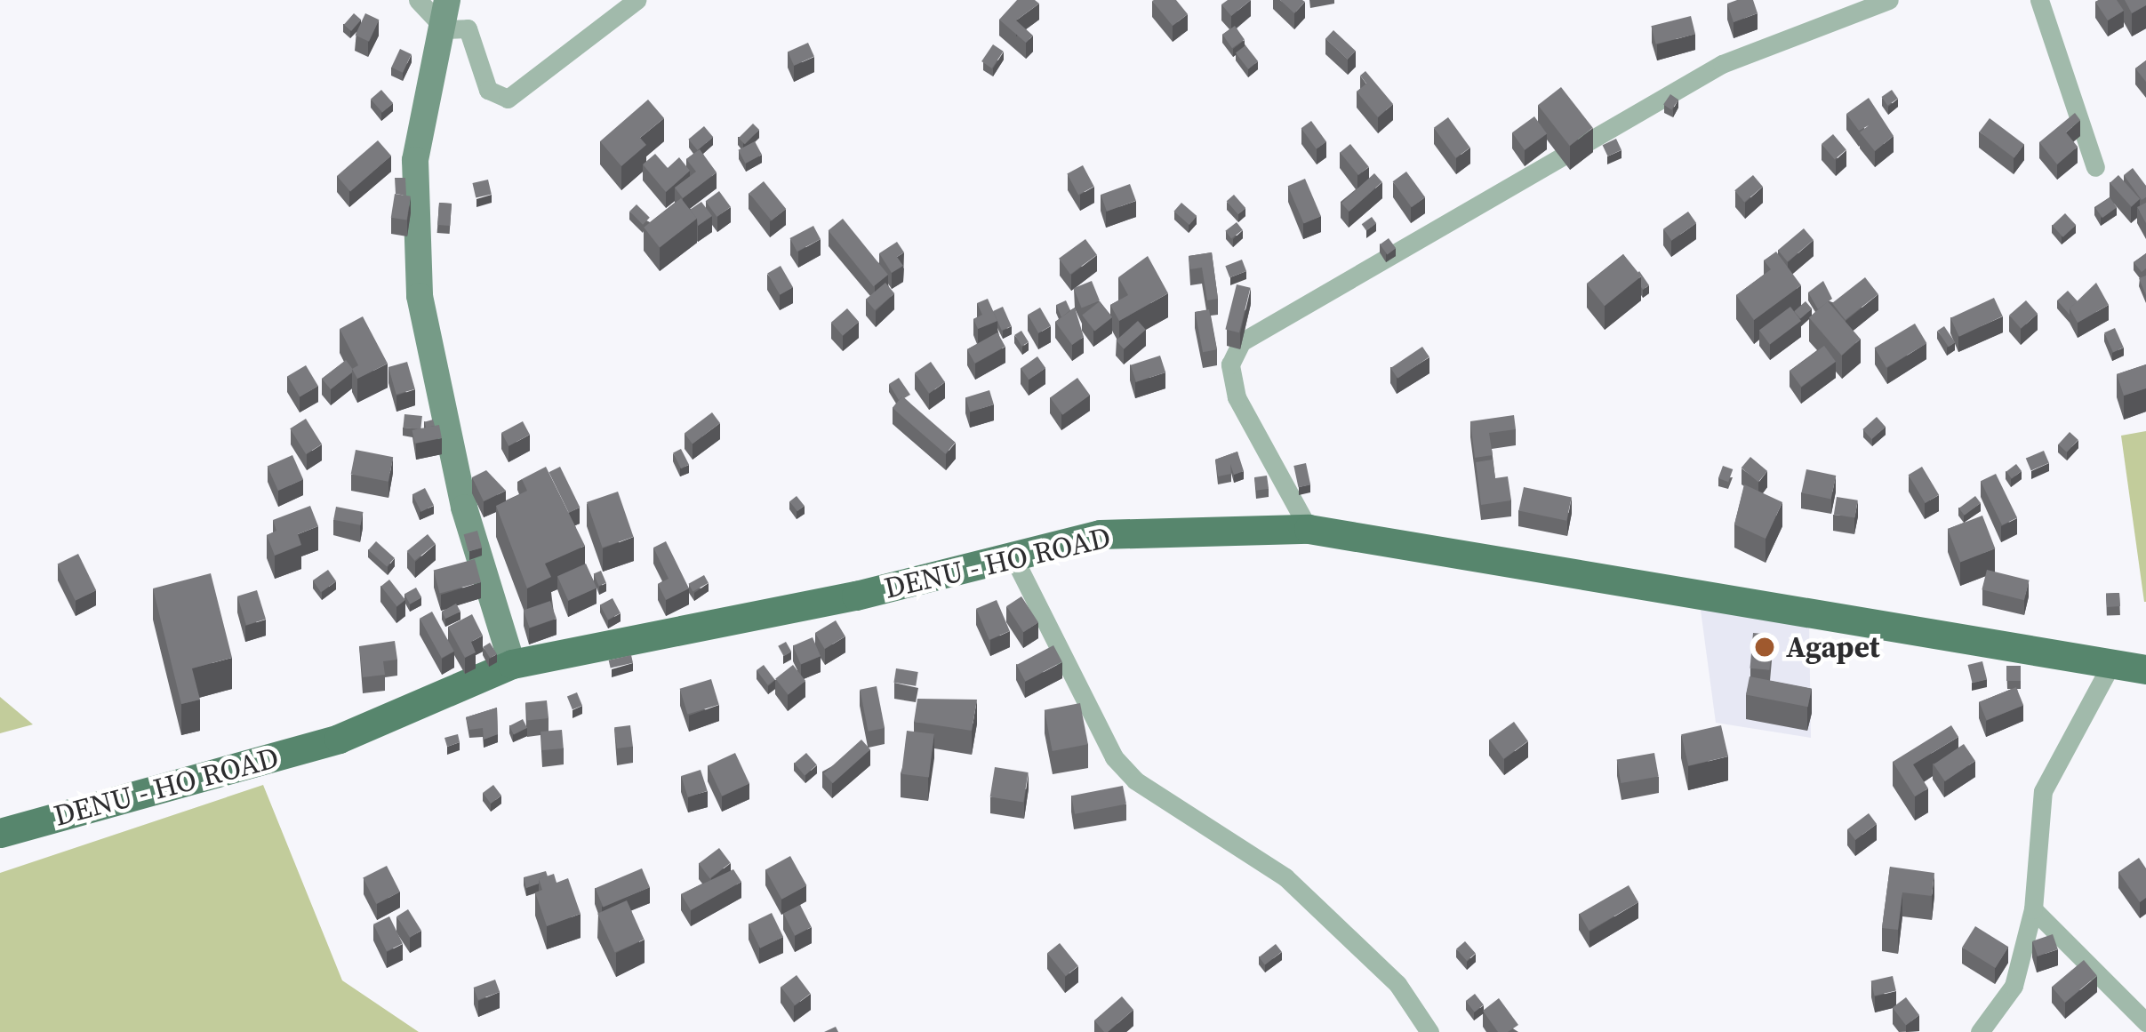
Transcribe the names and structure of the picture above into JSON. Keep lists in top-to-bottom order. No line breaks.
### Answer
{"streets":{"main road":["DENU - HO ROAD"]},"places":["Agapet"]}
